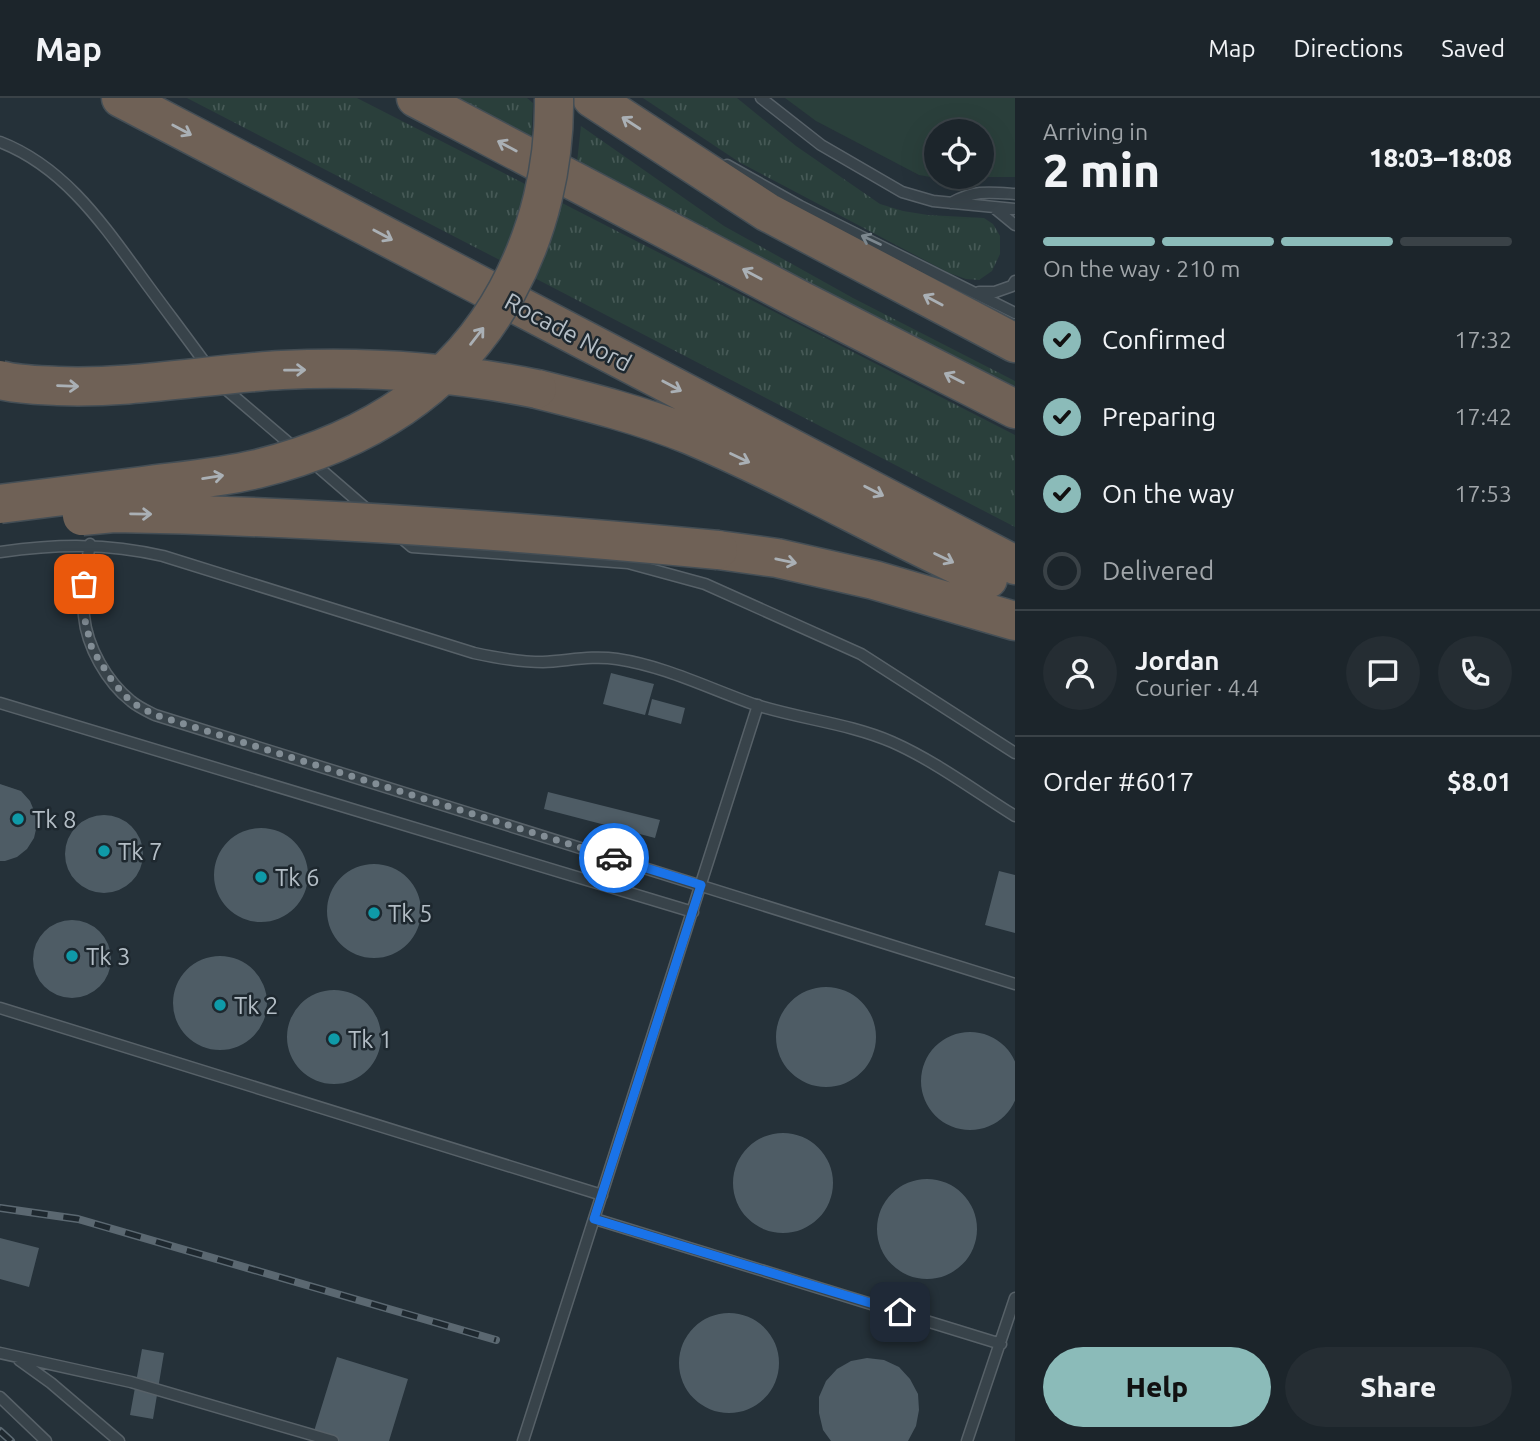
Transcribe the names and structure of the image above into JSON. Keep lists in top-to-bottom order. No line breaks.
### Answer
{"streets":{"highway":["Rocade Nord"]},"places":["Tk 8","Tk 7","Tk 6","Tk 5","Tk 3","Tk 2","Tk 1"],"page":{"header":"Map","nav":["Map","Directions","Saved"],"heading":["2 min","Arriving in","18:03–18:08"],"panel":["Jordan","Courier · 4.4","Order #6017","$8.01"],"bar":"On the way · 210 m","list":[["Confirmed","17:32"],["Preparing","17:42"],["On the way","17:53"],"Delivered"],"buttons":["Help","Share"]}}
